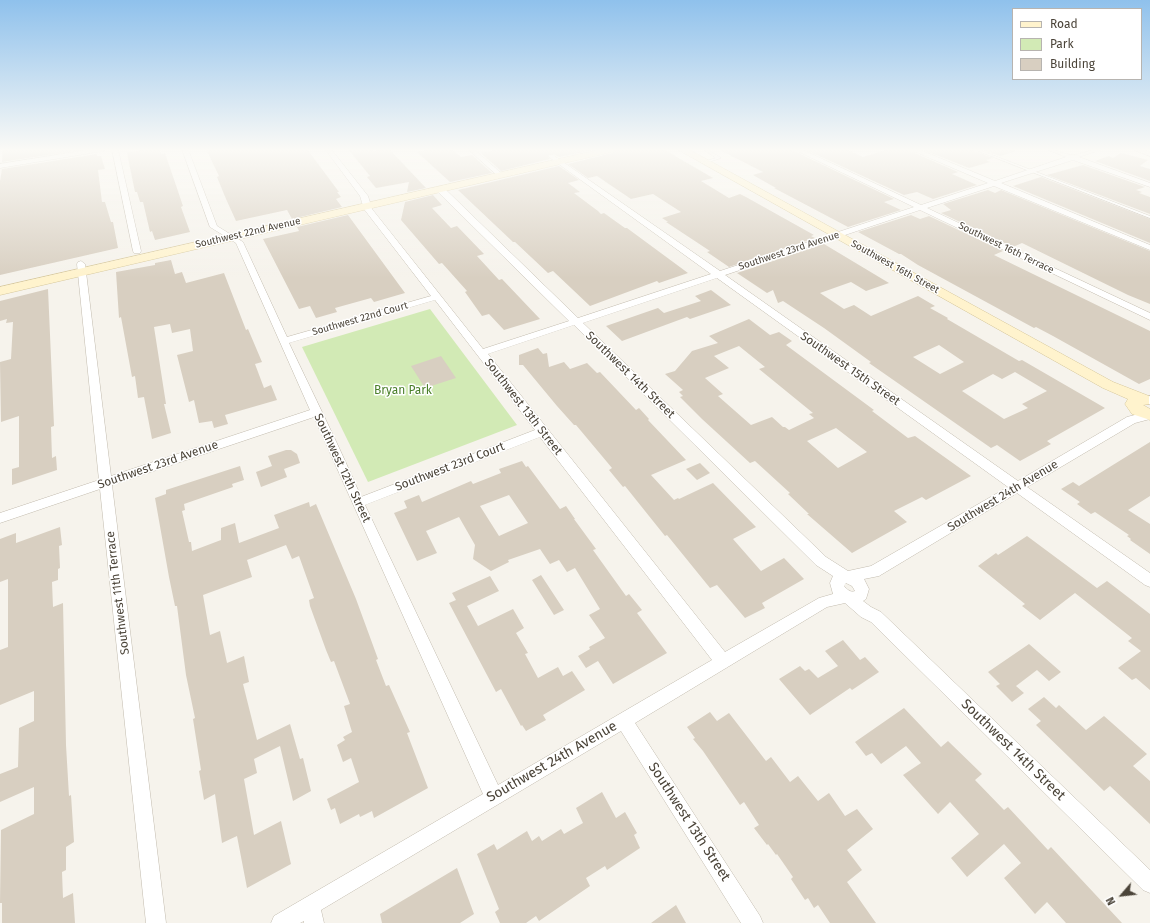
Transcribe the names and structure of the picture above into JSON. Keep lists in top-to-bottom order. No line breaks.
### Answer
{"streets":{"main road":["Southwest 22nd Avenue","Southwest 16th Street"],"street":["Southwest 16th Terrace","Southwest 23rd Avenue","Southwest 22nd Court","Southwest 15th Street","Southwest 14th Street","Southwest 13th Street","Southwest 23rd Court","Southwest 12th Street","Southwest 24th Avenue","Southwest 11th Terrace"]},"crossings":[["Southwest 22nd Avenue","Southwest 13th Street"],["Southwest 22nd Avenue","Southwest 12th Street"],["Southwest 22nd Avenue","Southwest 11th Terrace"],["Southwest 16th Terrace","Southwest 23rd Avenue"],["Southwest 23rd Avenue","Southwest 16th Street"],["Southwest 23rd Avenue","Southwest 15th Street"],["Southwest 23rd Avenue","Southwest 14th Street"],["Southwest 23rd Avenue","Southwest 13th Street"],["Southwest 23rd Avenue","Southwest 12th Street"],["Southwest 23rd Avenue","Southwest 11th Terrace"],["Southwest 16th Street","Southwest 24th Avenue"],["Southwest 22nd Court","Southwest 13th Street"],["Southwest 22nd Court","Southwest 12th Street"],["Southwest 15th Street","Southwest 24th Avenue"],["Southwest 14th Street","Southwest 24th Avenue"],["Southwest 13th Street","Southwest 23rd Court"],["Southwest 13th Street","Southwest 24th Avenue"],["Southwest 23rd Court","Southwest 12th Street"],["Southwest 12th Street","Southwest 24th Avenue"]],"parks":["Bryan Park"],"legend":["Road","Park","Building"],"north":"bottom left"}
